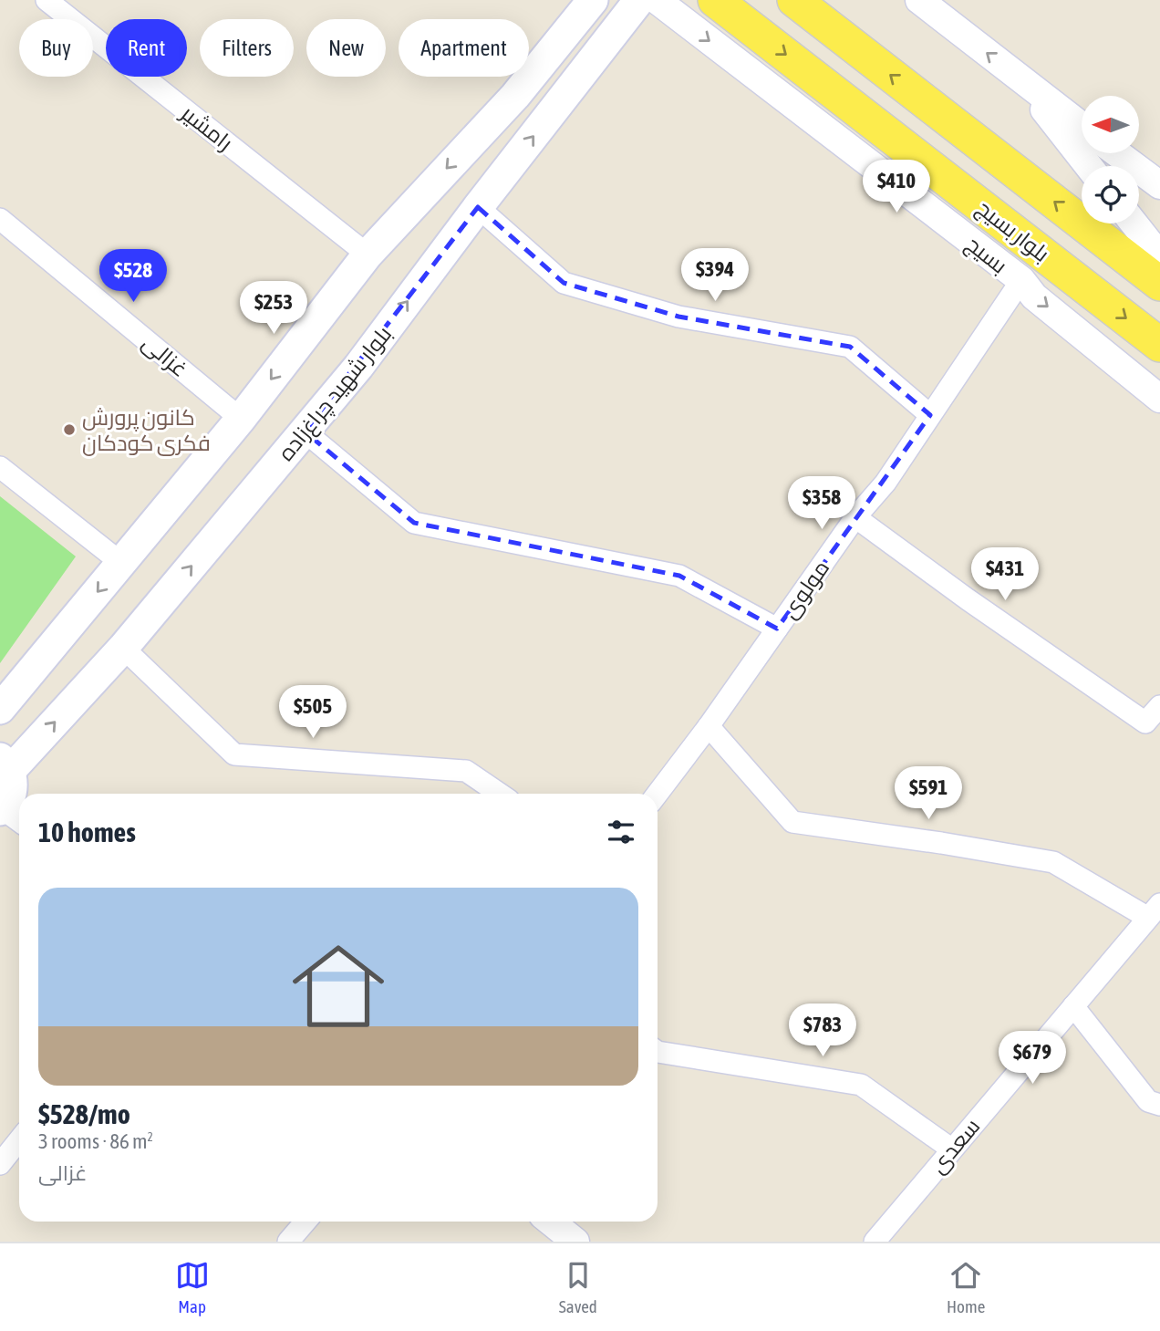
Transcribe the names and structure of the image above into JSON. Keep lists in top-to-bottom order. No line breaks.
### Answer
{"streets":{"main road":["بلوار بسیج","بلوار شهید چراغ‌زاده"],"street":["رامشیر","بسیج","غزالی","مولوی","سعدی"]},"crossings":[["بسیج","مولوی"]],"places":["کانون پرورش فکری کودکان"],"north":"left","page":{"chip":["Buy","Rent","Filters","New","Apartment"],"price":["$410","$394","$528","$253","$358","$431","$505","$591","$783","$679"],"heading":"10 homes","list":[{"name":"$528/mo","note":"3 rooms · 86 m² · غزالی"}],"tabs":["Map","Saved","Home"]}}
